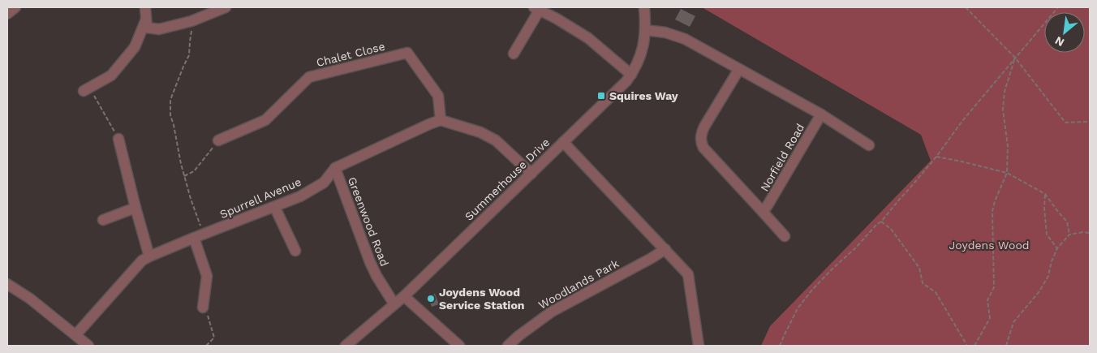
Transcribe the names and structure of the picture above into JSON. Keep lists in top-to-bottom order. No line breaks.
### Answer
{"streets":{"street":["Chalet Close","Norfield Road","Summerhouse Drive","Spurrell Avenue","Greenwood Road","Woodlands Park"]},"crossings":[["Chalet Close","Spurrell Avenue"],["Summerhouse Drive","Greenwood Road"],["Spurrell Avenue","Greenwood Road"]],"parks":["Joydens Wood"],"places":{"transit":["Squires Way"],"other":["Joydens Wood Service Station"]},"north":"bottom left"}
